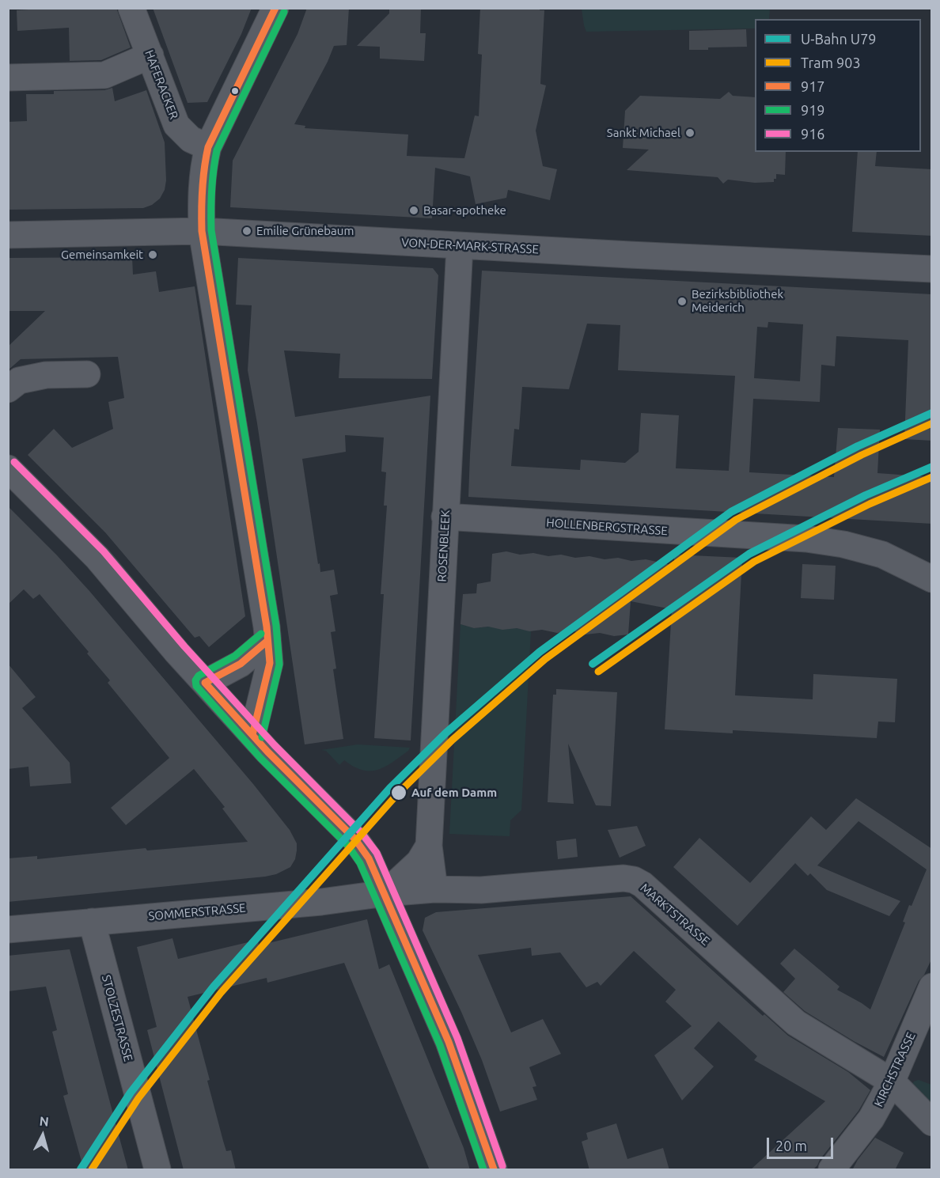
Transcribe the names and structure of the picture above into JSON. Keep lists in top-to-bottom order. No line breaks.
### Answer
{"streets":{"street":["HAFERACKER","VON-DER-MARK-STRASSE","HOLLENBERGSTRASSE","ROSENBLEEK","SOMMERSTRASSE","MARKTSTRASSE","STOLZESTRASSE","KIRCHSTRASSE"]},"crossings":[["VON-DER-MARK-STRASSE","ROSENBLEEK"],["HOLLENBERGSTRASSE","ROSENBLEEK"],["ROSENBLEEK","MARKTSTRASSE"],["SOMMERSTRASSE","MARKTSTRASSE"],["SOMMERSTRASSE","STOLZESTRASSE"],["MARKTSTRASSE","KIRCHSTRASSE"]],"places":["Sankt Michael","Basar-apotheke","Emilie Grünebaum","Gemeinsamkeit","Bezirksbibliothek Meiderich","Auf dem Damm"],"lines":["transit line 917","transit line 919","metro line U79","tram line 903","transit line 916"],"legend":["U-Bahn U79","Tram 903","917","919","916"],"scale_bar":"20 m","north":"top"}
